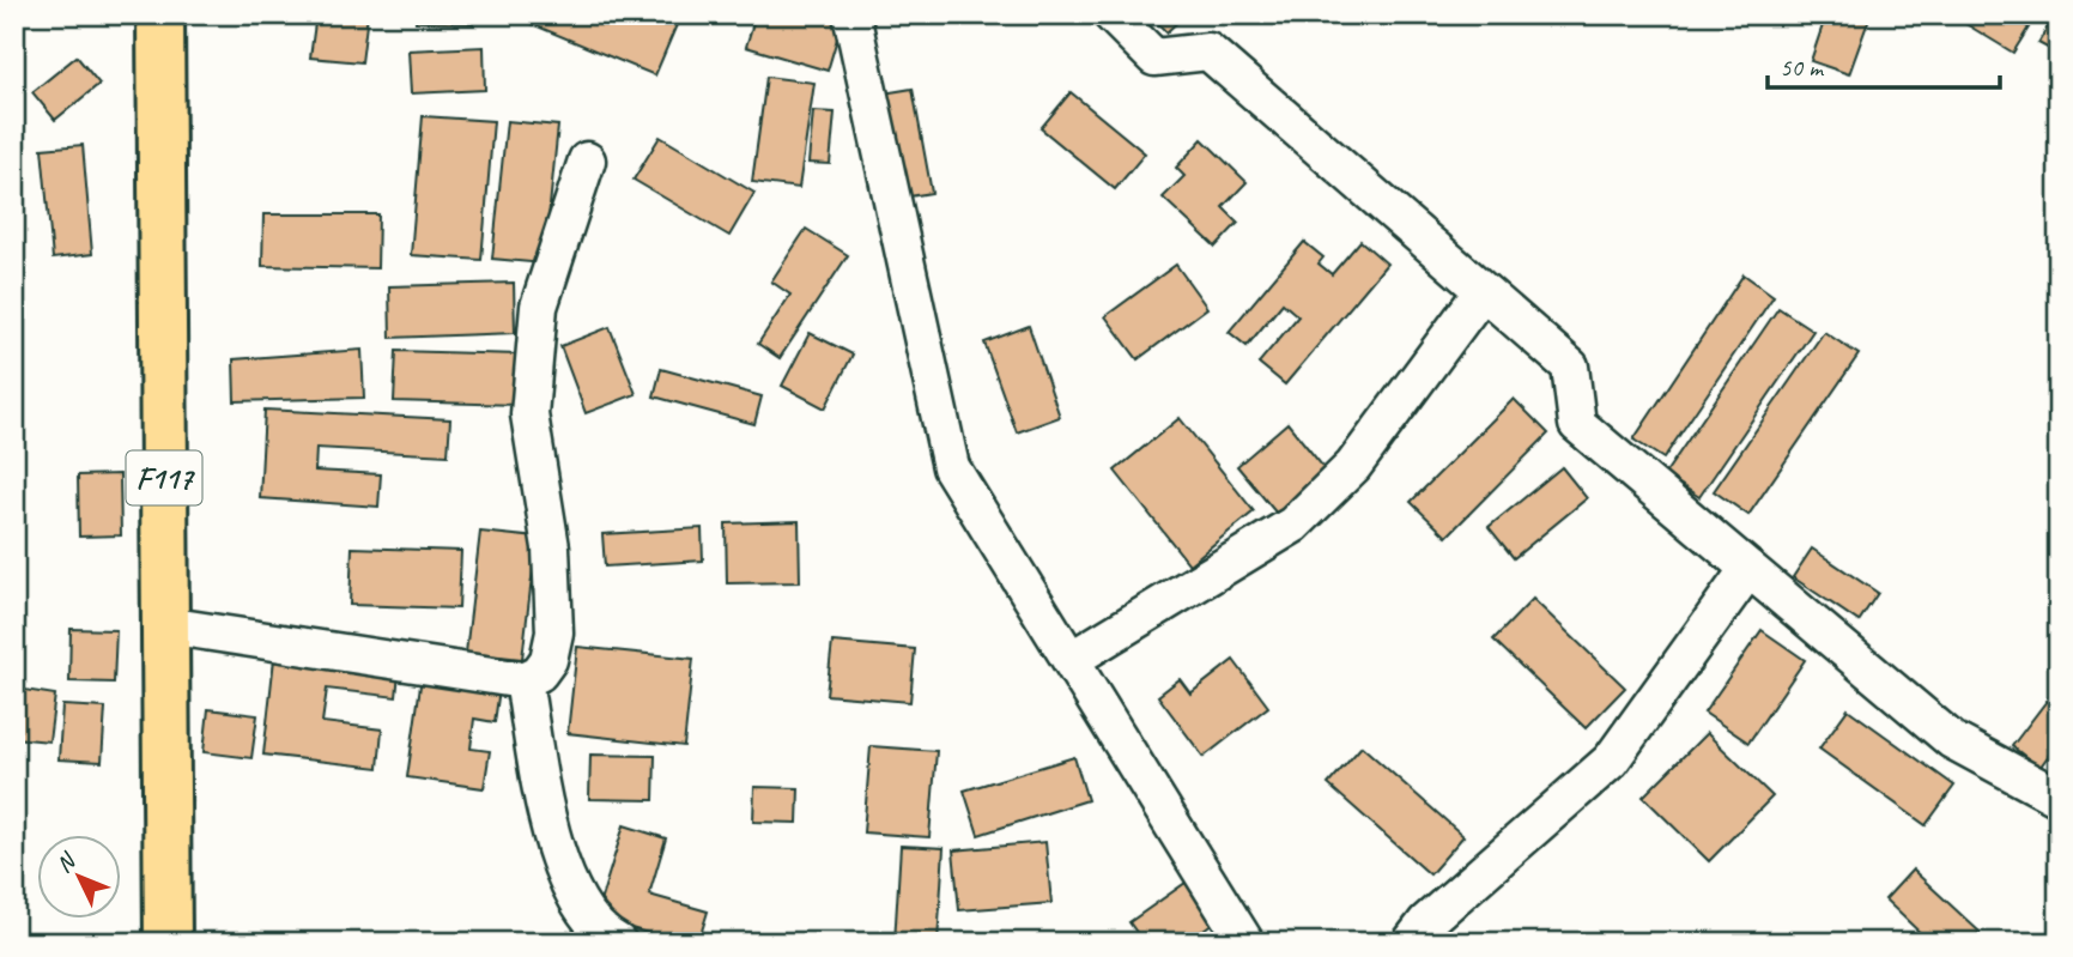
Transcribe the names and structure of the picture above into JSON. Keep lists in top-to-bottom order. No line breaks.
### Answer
{"streets":{"main road":["F117"]},"scale_bar":"50 m","north":"top left"}
